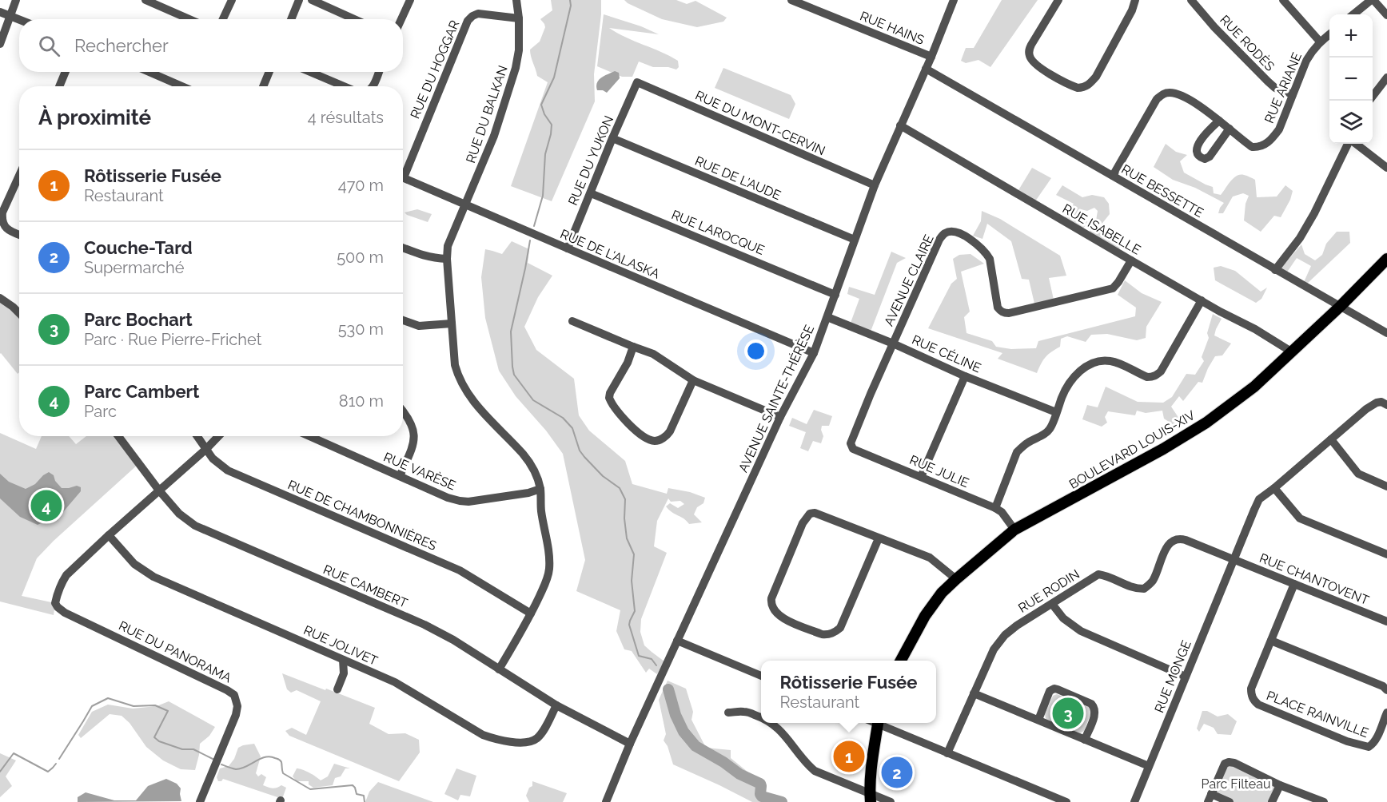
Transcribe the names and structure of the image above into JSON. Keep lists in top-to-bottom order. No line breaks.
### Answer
{"streets":{"main road":["BOULEVARD LOUIS-XIV"],"street":["RUE HAINS","RUE RODÈS","RUE DU HOGGAR","RUE ARIANE","RUE DU BALKAN","RUE DU MONT-CERVIN","RUE DU YUKON","RUE DE L'AUDE","RUE BESSETTE","RUE ISABELLE","RUE LAROCQUE","RUE DE L'ALASKA","AVENUE CLAIRE","RUE CÉLINE","AVENUE SAINTE-THÉRÈSE","RUE VARÈSE","RUE JULIE","RUE DE CHAMBONNIÈRES","RUE CHANTOVENT","RUE CAMBERT","RUE RODIN","RUE JOLIVET","RUE DU PANORAMA","RUE MONGE","PLACE RAINVILLE"]},"crossings":[["RUE HAINS","AVENUE SAINTE-THÉRÈSE"],["RUE RODÈS","RUE ARIANE"],["RUE DU HOGGAR","RUE DU BALKAN"],["RUE ARIANE","RUE BESSETTE"],["RUE DU BALKAN","RUE DE L'ALASKA"],["RUE DU BALKAN","RUE VARÈSE"],["RUE DU BALKAN","RUE DE CHAMBONNIÈRES"],["RUE DU BALKAN","RUE CAMBERT"],["RUE DU MONT-CERVIN","RUE DU YUKON"],["RUE DU MONT-CERVIN","AVENUE SAINTE-THÉRÈSE"],["RUE DU YUKON","RUE DE L'AUDE"],["RUE DU YUKON","RUE LAROCQUE"],["RUE DU YUKON","RUE DE L'ALASKA"],["RUE DE L'AUDE","AVENUE SAINTE-THÉRÈSE"],["RUE BESSETTE","AVENUE SAINTE-THÉRÈSE"],["RUE BESSETTE","BOULEVARD LOUIS-XIV"],["RUE ISABELLE","AVENUE CLAIRE"],["RUE ISABELLE","AVENUE SAINTE-THÉRÈSE"],["RUE ISABELLE","BOULEVARD LOUIS-XIV"],["RUE LAROCQUE","AVENUE SAINTE-THÉRÈSE"],["RUE DE L'ALASKA","AVENUE SAINTE-THÉRÈSE"],["AVENUE CLAIRE","RUE CÉLINE"],["AVENUE CLAIRE","RUE JULIE"],["RUE CÉLINE","AVENUE SAINTE-THÉRÈSE"],["AVENUE SAINTE-THÉRÈSE","RUE CAMBERT"],["BOULEVARD LOUIS-XIV","RUE JULIE"],["RUE CHANTOVENT","RUE RODIN"],["RUE CHANTOVENT","RUE MONGE"],["RUE CHANTOVENT","PLACE RAINVILLE"],["RUE CAMBERT","RUE JOLIVET"],["RUE RODIN","RUE MONGE"],["RUE JOLIVET","RUE DU PANORAMA"]],"parks":["Parc Filteau"],"page":{"map_buttons":["+","−"],"search":"Rechercher","heading":["À proximité","4 résultats"],"list":[{"mark":"1","name":"Rôtisserie Fusée","note":"Restaurant","value":"470 m"},{"mark":"2","name":"Couche-Tard","note":"Supermarché","value":"500 m"},{"mark":"3","name":"Parc Bochart","note":"Parc · Rue Pierre-Frichet","value":"530 m"},{"mark":"4","name":"Parc Cambert","note":"Parc","value":"810 m"}],"pins":["4","3","1","2"],"popup":["Rôtisserie Fusée","Restaurant"]}}
